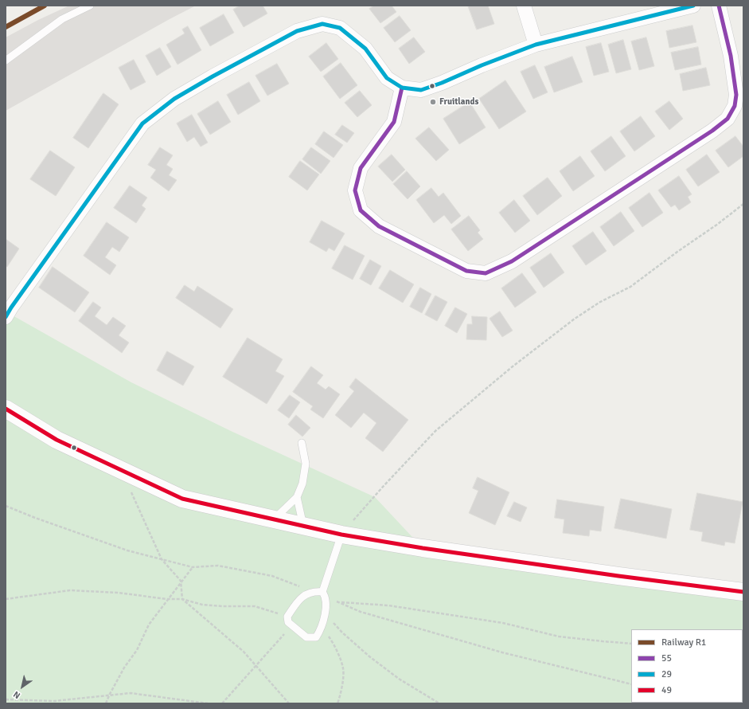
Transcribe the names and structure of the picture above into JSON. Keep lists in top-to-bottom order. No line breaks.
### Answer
{"places":["Fruitlands"],"lines":["rail line R1","transit line 55","transit line 29","transit line 49"],"legend":["Railway R1","55","29","49"],"north":"bottom left"}
